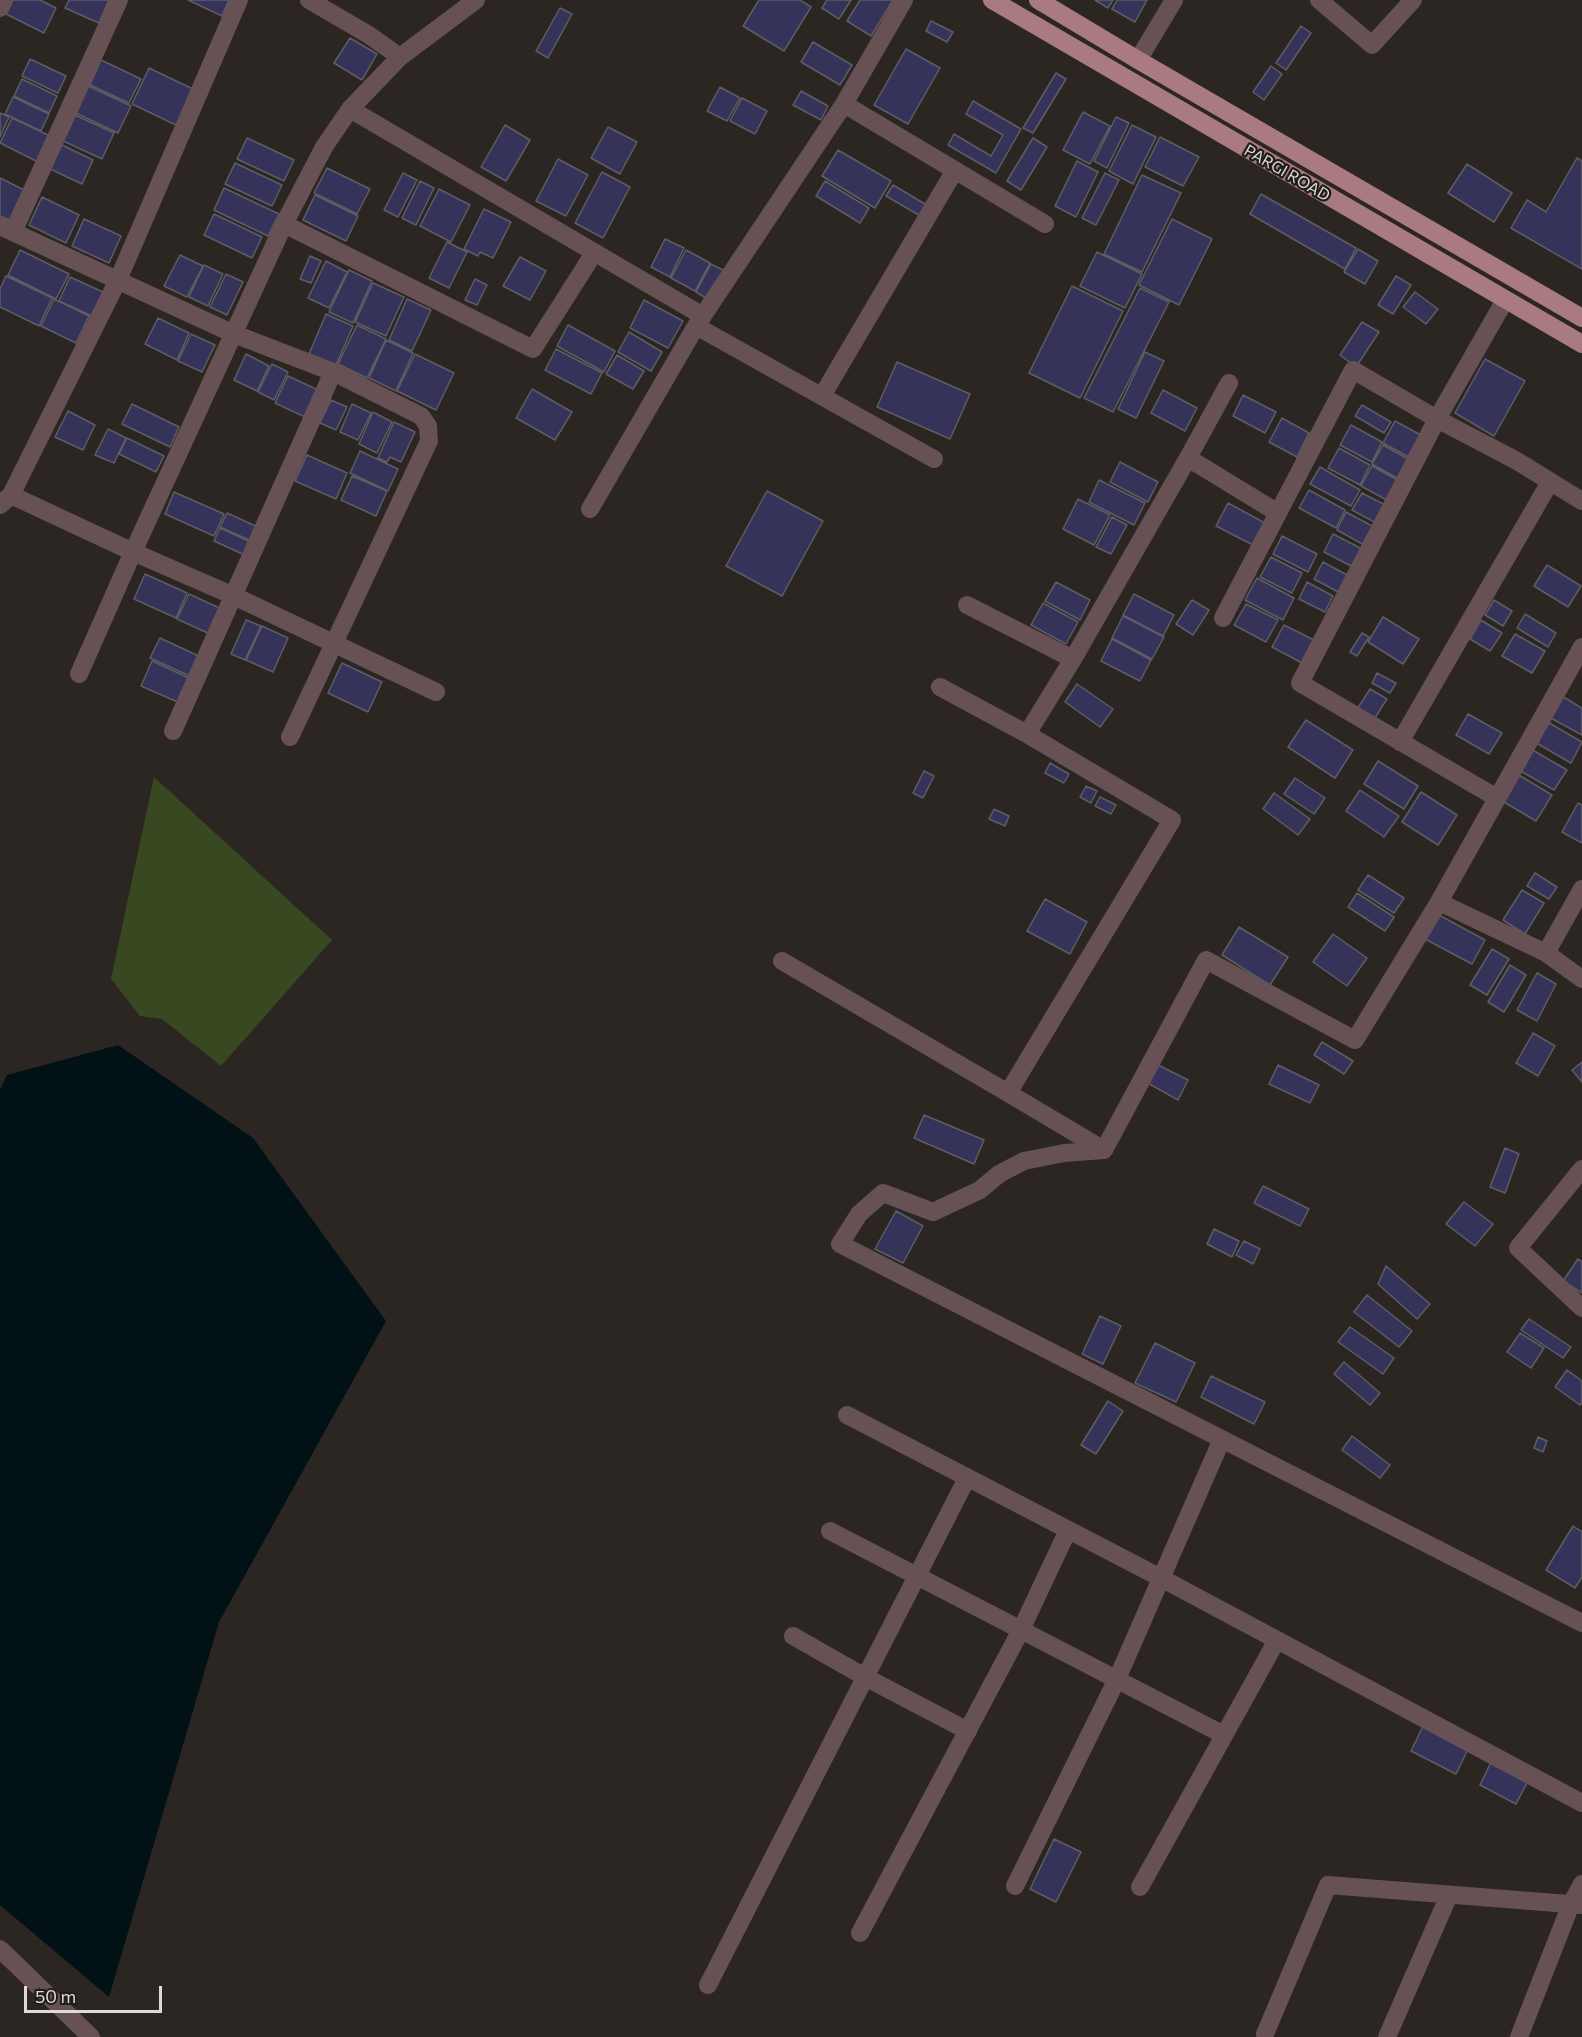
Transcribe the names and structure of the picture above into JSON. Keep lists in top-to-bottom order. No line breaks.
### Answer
{"streets":{"main road":["PARGI ROAD"]},"scale_bar":"50 m"}
